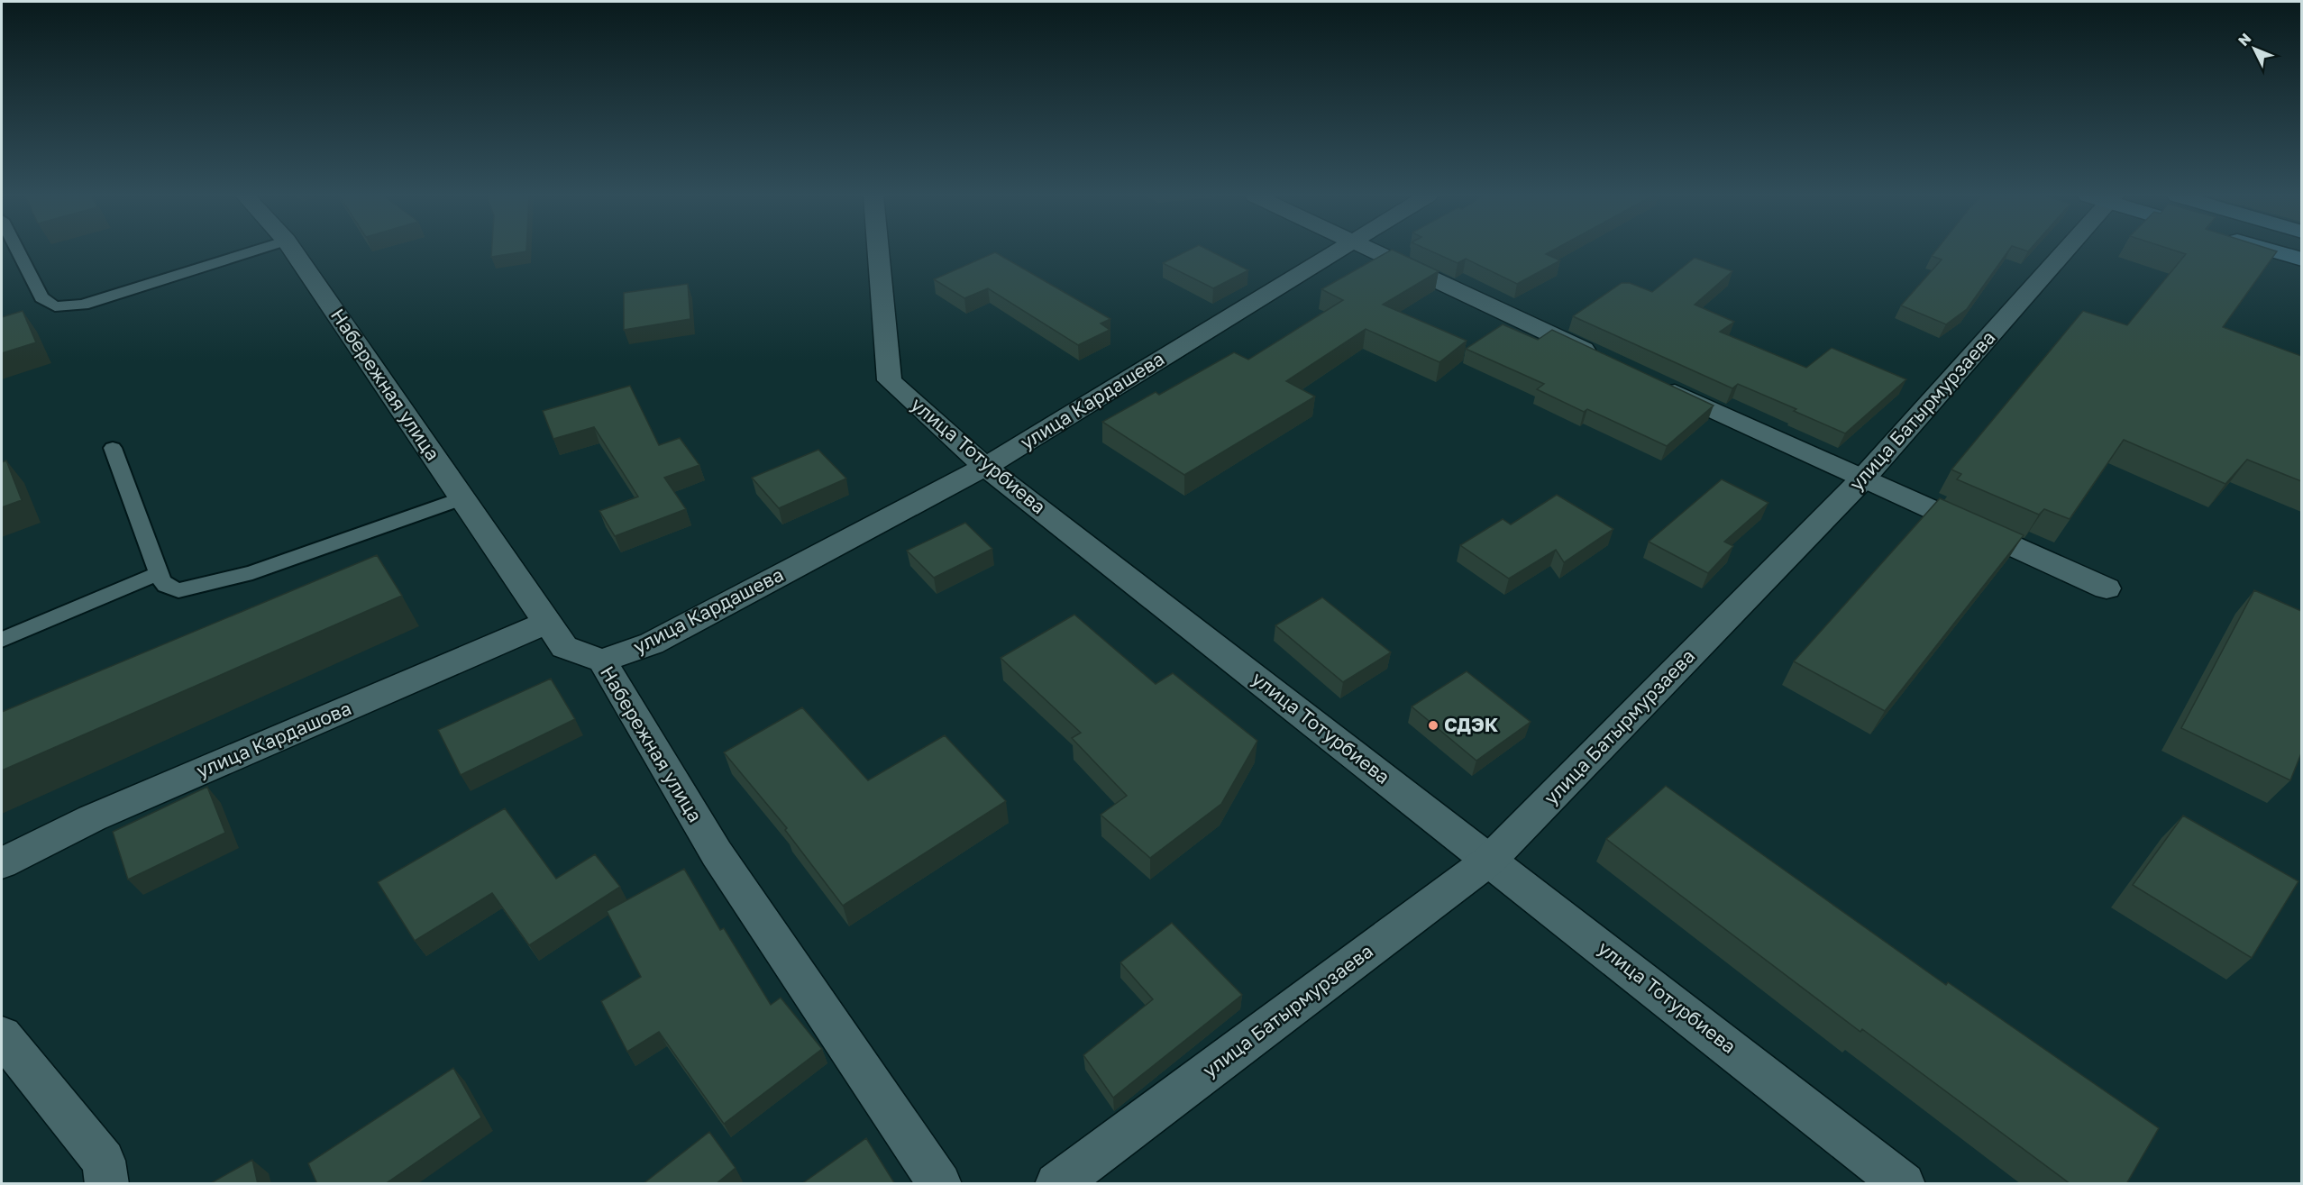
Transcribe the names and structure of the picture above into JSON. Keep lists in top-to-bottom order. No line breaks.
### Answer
{"streets":{"street":["Набережная улица","улица Кардашева","улица Батырмурзаева","улица Тотурбиева","улица Кардашова"]},"crossings":[["Набережная улица","улица Кардашева"],["Набережная улица","улица Кардашова"],["улица Кардашева","улица Тотурбиева"],["улица Батырмурзаева","улица Тотурбиева"]],"places":["СДЭК"],"north":"top left"}
